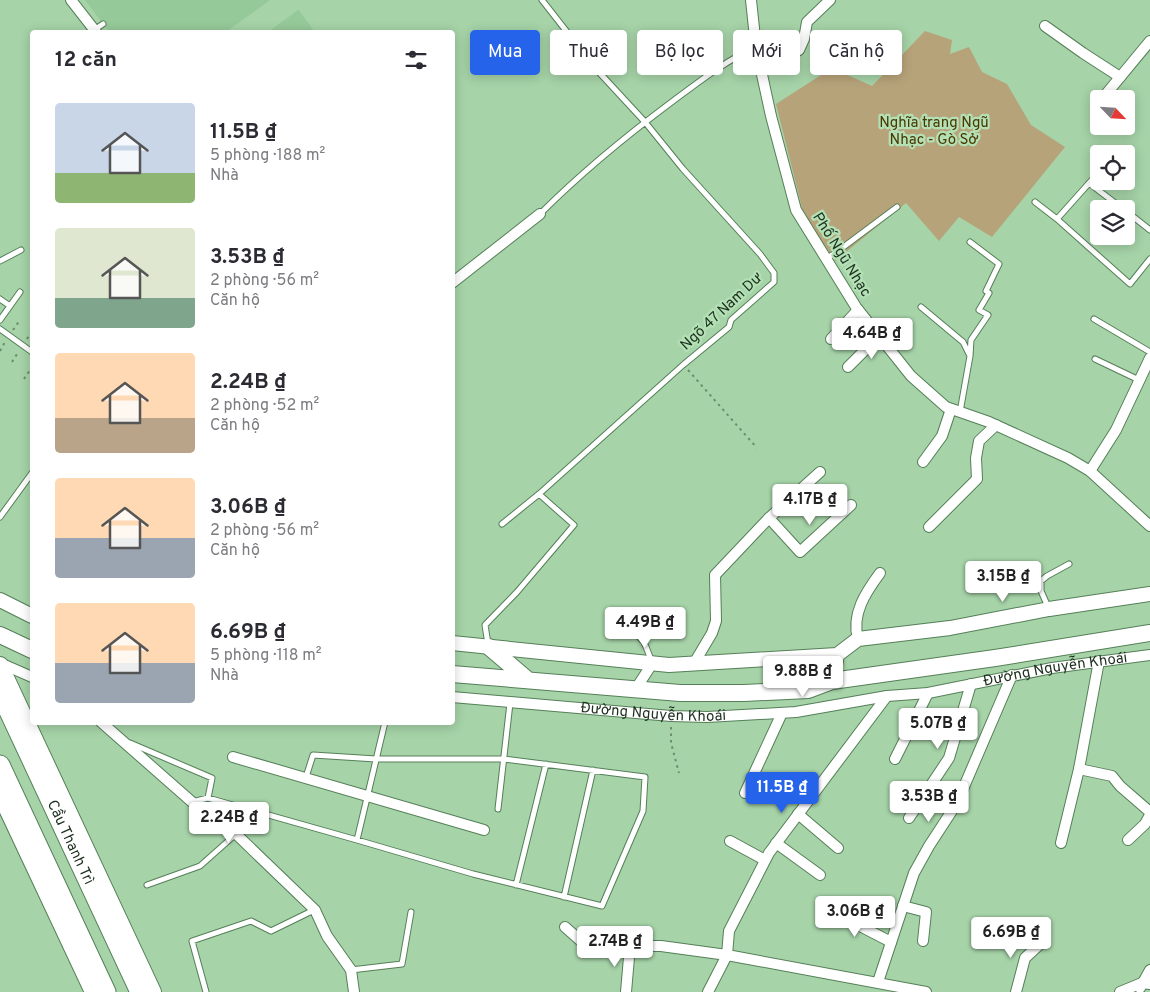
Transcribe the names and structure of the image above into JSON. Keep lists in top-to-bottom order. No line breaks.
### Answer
{"streets":{"highway":["Cầu Thanh Trì"],"main road":["Đường Nguyễn Khoái"],"street":["Phố Ngũ Nhạc"],"lane":["Ngõ 47 Nam Dư"]},"parks":["Nghĩa trang Ngũ Nhạc - Gò Sở"],"north":"bottom right","page":{"chip":["Mua","Thuê","Bộ lọc","Mới","Căn hộ"],"heading":"12 căn","list":[{"name":"11.5B ₫","note":"5 phòng · 188 m² · Nhà"},{"name":"3.53B ₫","note":"2 phòng · 56 m² · Căn hộ"},{"name":"2.24B ₫","note":"2 phòng · 52 m² · Căn hộ"},{"name":"3.06B ₫","note":"2 phòng · 56 m² · Căn hộ"},{"name":"6.69B ₫","note":"5 phòng · 118 m² · Nhà"}],"price":["4.64B ₫","4.17B ₫","3.15B ₫","4.49B ₫","9.88B ₫","5.07B ₫","11.5B ₫","3.53B ₫","2.24B ₫","3.06B ₫","6.69B ₫","2.74B ₫"]}}
